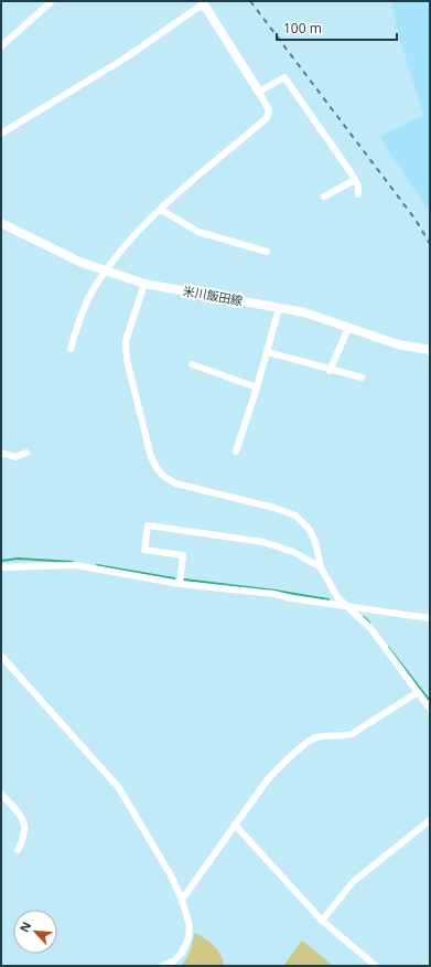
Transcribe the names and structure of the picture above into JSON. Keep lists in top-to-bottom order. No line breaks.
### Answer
{"streets":{"main road":["米川飯田線"]},"scale_bar":"100 m","north":"top left"}
